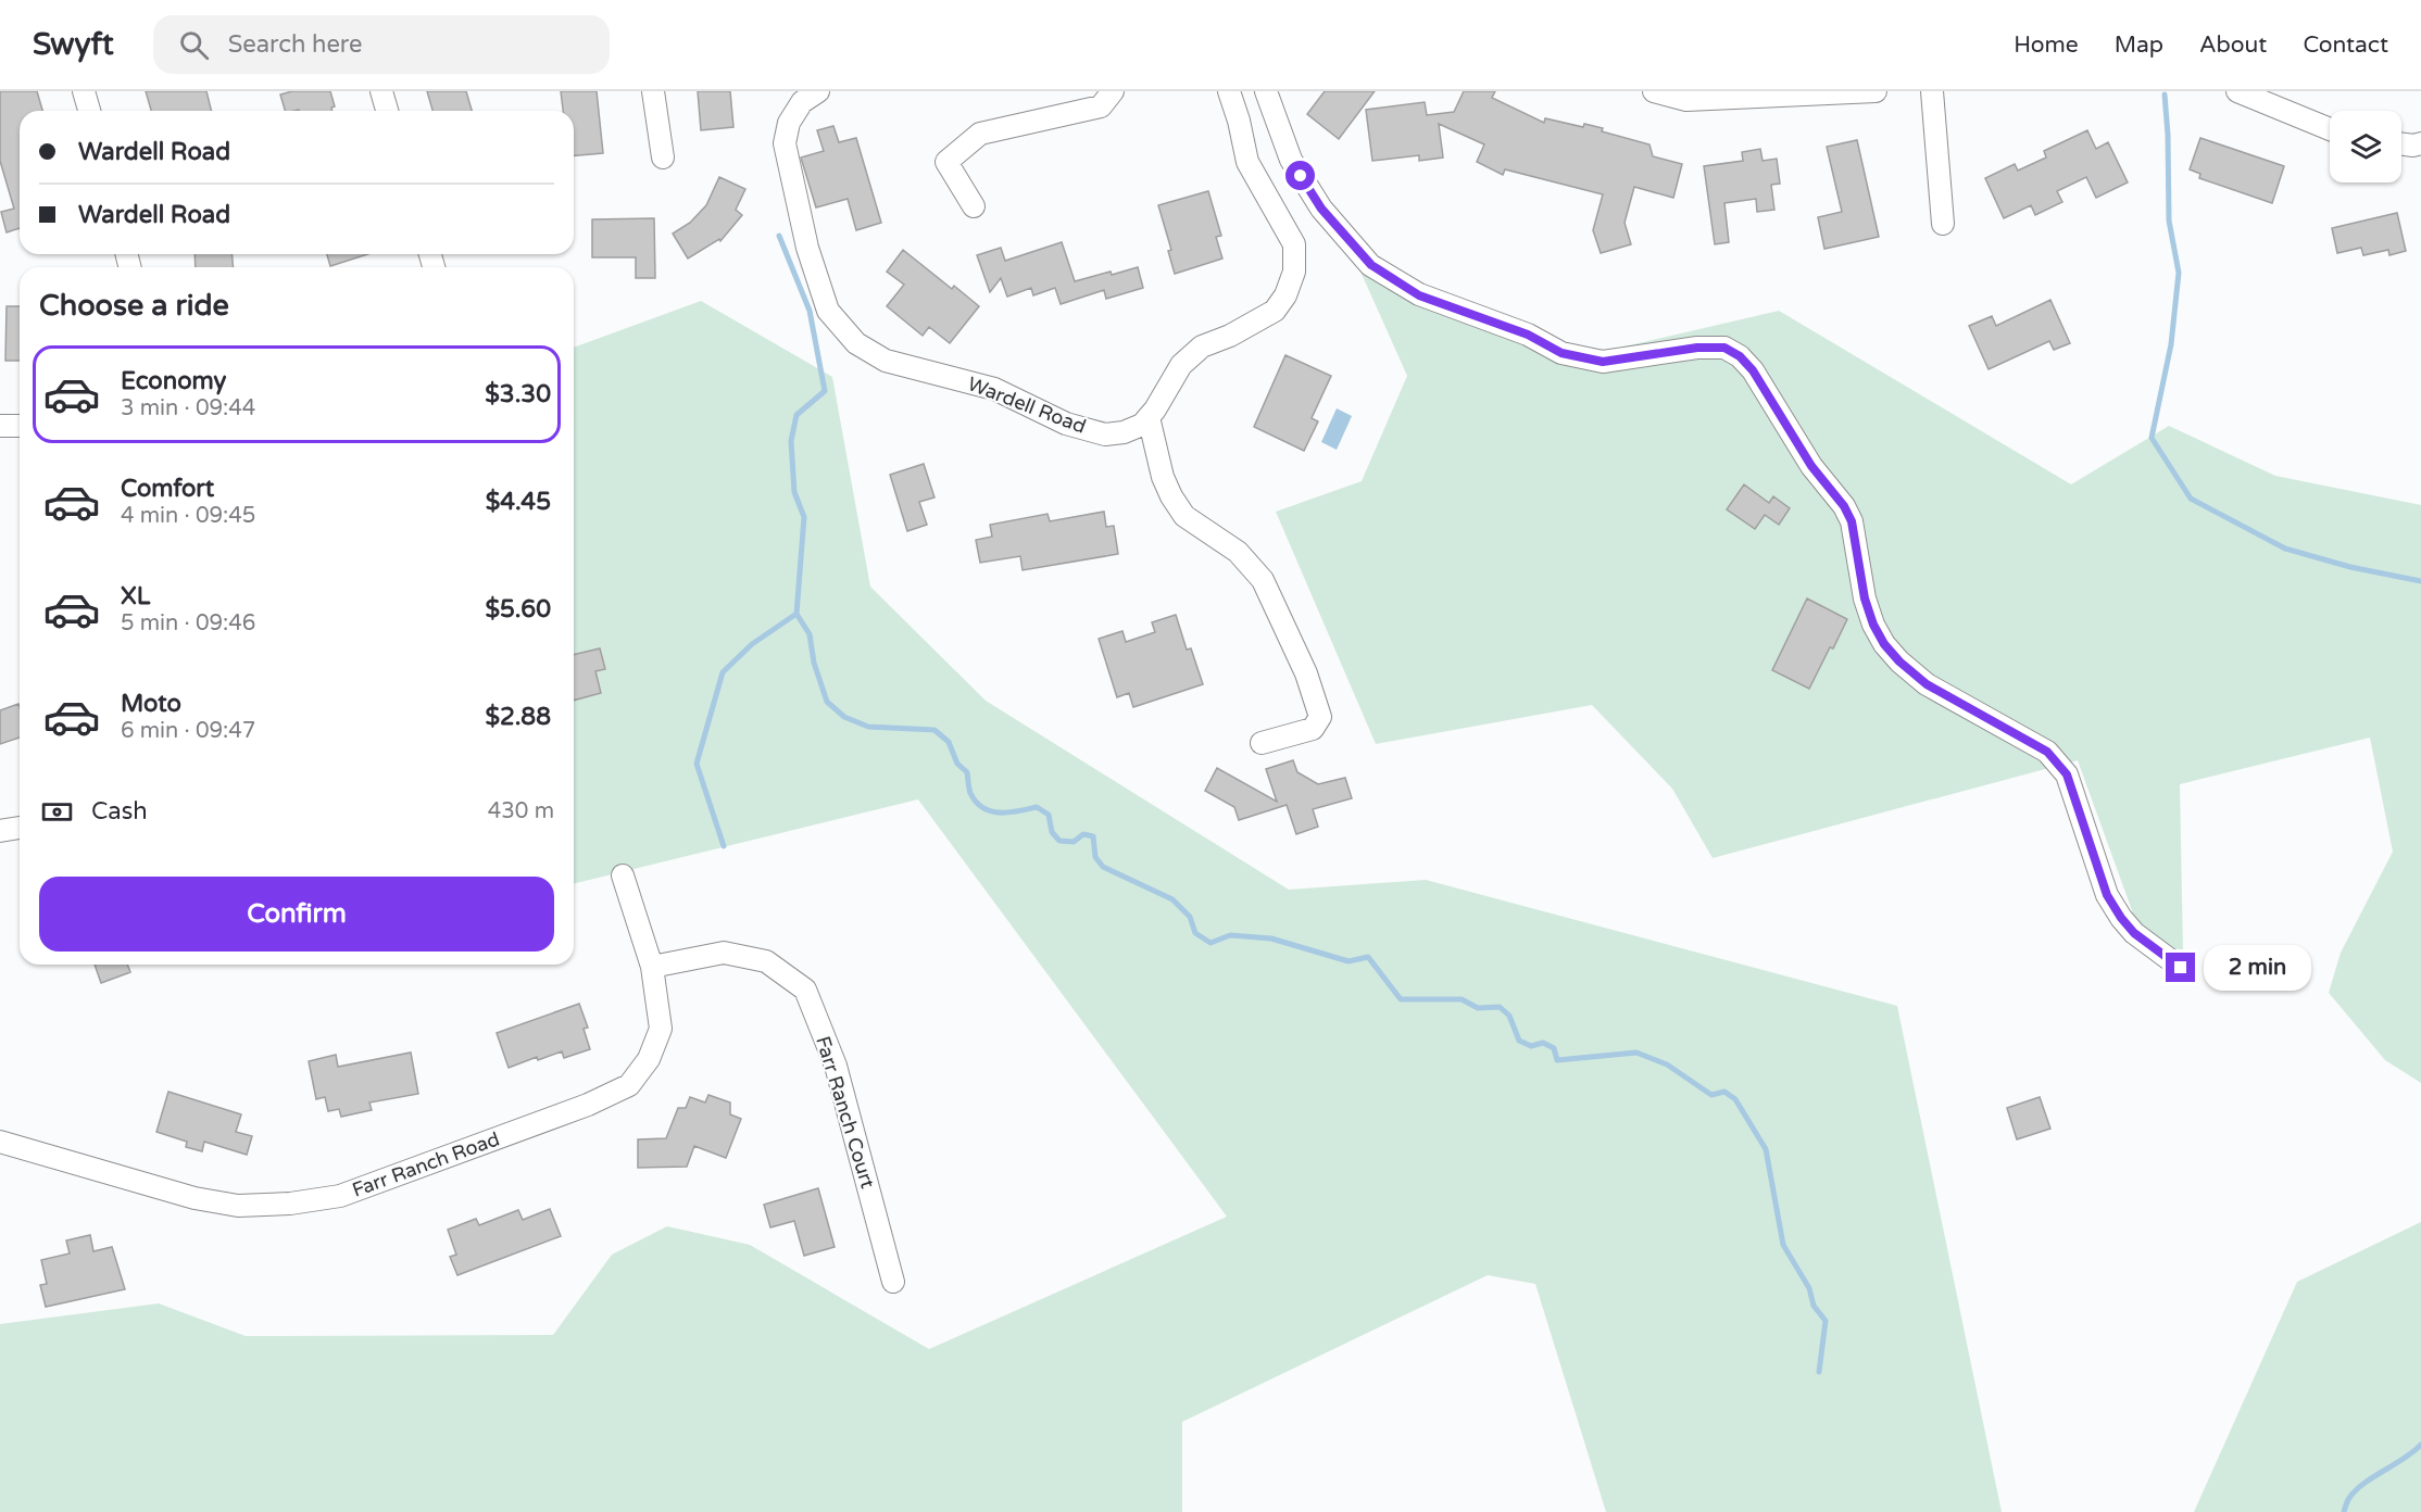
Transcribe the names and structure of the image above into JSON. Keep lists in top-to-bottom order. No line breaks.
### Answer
{"streets":{"street":["Wardell Road","Farr Ranch Court","Farr Ranch Road"]},"crossings":[["Farr Ranch Court","Farr Ranch Road"]],"page":{"header":"Swyft","search":"Search here","nav":["Home","Map","About","Contact"],"banner":["Wardell Road","Wardell Road"],"heading":"Choose a ride","list":[{"name":"Economy","note":"3 min · 09:44","value":"$3.30"},{"name":"Comfort","note":"4 min · 09:45","value":"$4.45"},{"name":"XL","note":"5 min · 09:46","value":"$5.60"},{"name":"Moto","note":"6 min · 09:47","value":"$2.88"}],"pay":["Cash","430 m"],"buttons":"Confirm","bubble":"2 min"}}
